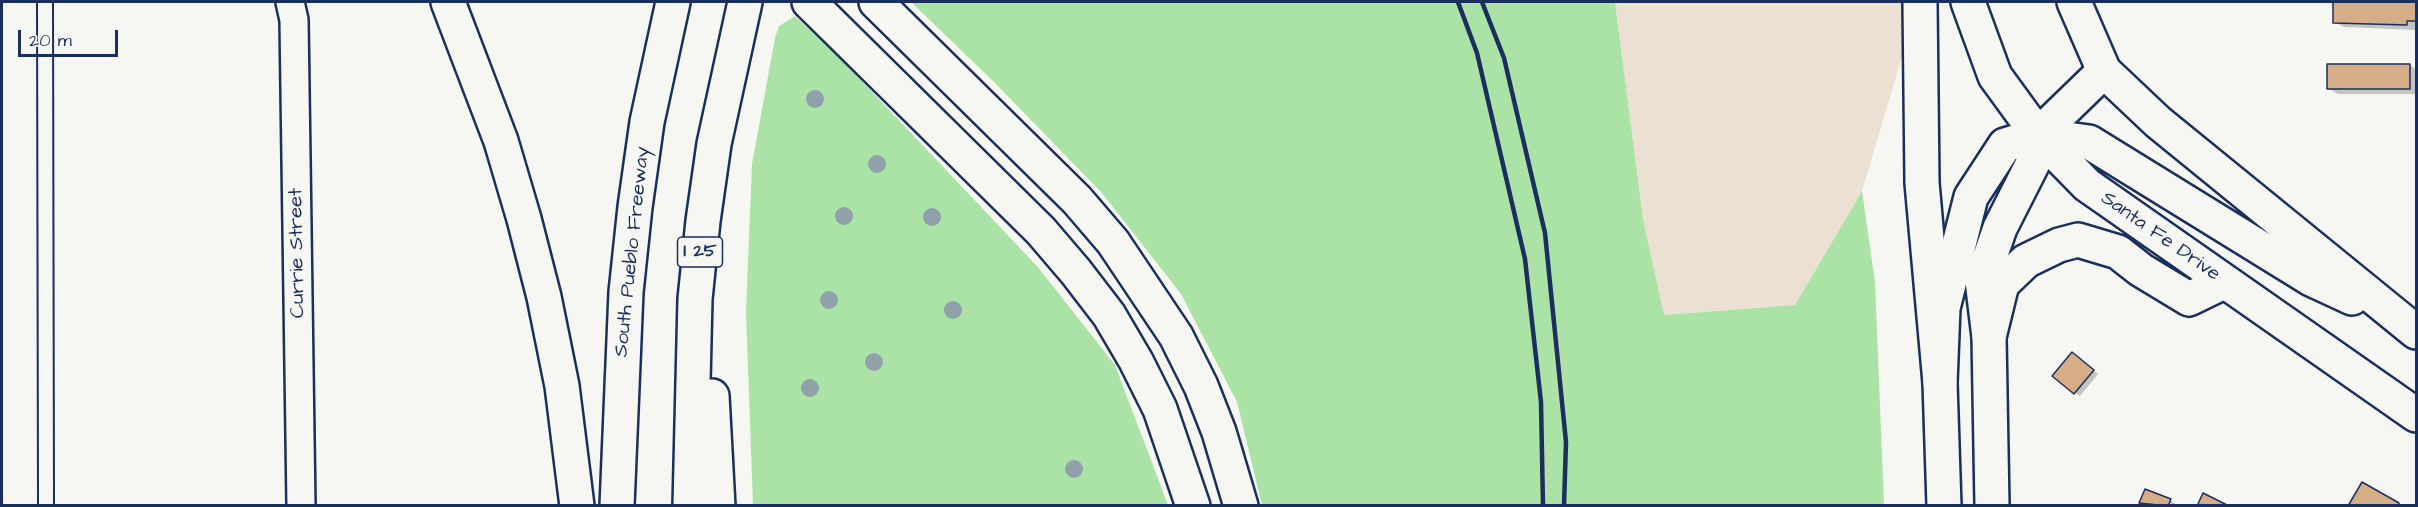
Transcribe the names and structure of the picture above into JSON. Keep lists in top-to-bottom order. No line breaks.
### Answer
{"streets":{"main road":["Santa Fe Drive","South Pueblo Freeway","I 25"],"street":["Currie Street"]},"scale_bar":"20 m"}
